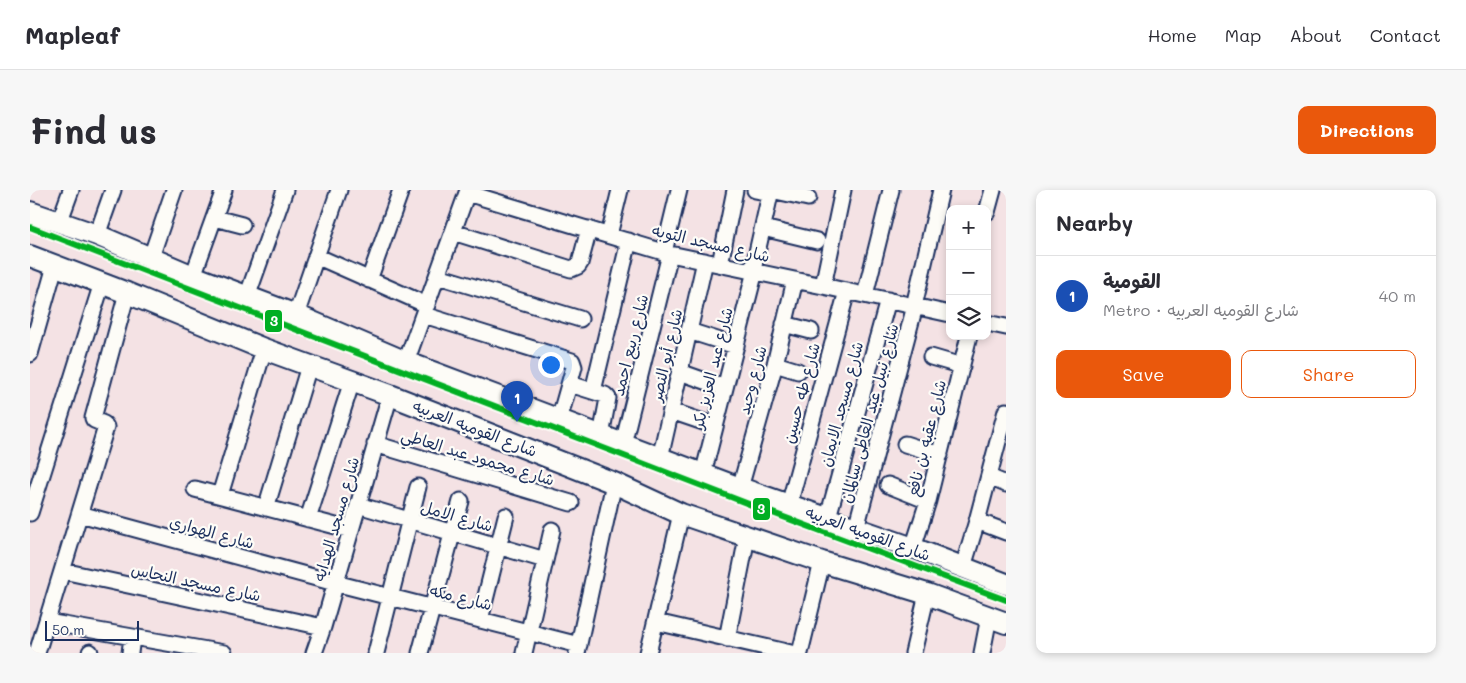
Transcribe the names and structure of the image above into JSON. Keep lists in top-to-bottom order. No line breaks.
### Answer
{"streets":{"street":["شارع مسجد التوبه","شارع ربيع احمد","شارع أبو النصر","شارع عبد العزيز بكر","شارع وحيد","شارع طه حسين","شارع مسجد الايمان","شارع نبيل عبد العاطى سالمان","شارع القوميه العربيه","شارع عقبه بن نافع","شارع محمود عبد العاطي","شارع الامل","شارع مسجد الهدايه","شارع الهواري","شارع مسجد النحاس","شارع مكه"]},"crossings":[["شارع مسجد التوبه","شارع ربيع احمد"],["شارع مسجد التوبه","شارع أبو النصر"],["شارع مسجد التوبه","شارع عبد العزيز بكر"],["شارع مسجد التوبه","شارع وحيد"],["شارع مسجد التوبه","شارع طه حسين"],["شارع مسجد التوبه","شارع مسجد الايمان"],["شارع مسجد التوبه","شارع نبيل عبد العاطى سالمان"],["شارع ربيع احمد","شارع القوميه العربيه"],["شارع أبو النصر","شارع القوميه العربيه"],["شارع عبد العزيز بكر","شارع القوميه العربيه"],["شارع وحيد","شارع القوميه العربيه"],["شارع طه حسين","شارع القوميه العربيه"],["شارع مسجد الايمان","شارع القوميه العربيه"],["شارع نبيل عبد العاطى سالمان","شارع القوميه العربيه"],["شارع القوميه العربيه","شارع عقبه بن نافع"],["شارع القوميه العربيه","شارع مسجد الهدايه"],["شارع محمود عبد العاطي","شارع مسجد الهدايه"],["شارع الامل","شارع مسجد الهدايه"],["شارع مسجد الهدايه","شارع الهواري"],["شارع مسجد الهدايه","شارع مسجد النحاس"],["شارع مسجد الهدايه","شارع مكه"],["شارع الهواري","شارع مكه"]],"lines":["transit line 3"],"scale_bar":"50 m","page":{"header":"Mapleaf","nav":["Home","Map","About","Contact"],"buttons":["Directions",["Save","Share"]],"title":"Find us","heading":"Nearby","map_buttons":["+","−"],"list":[{"mark":"1","name":"القومية","note":"Metro · شارع القوميه العربيه","value":"40 m"}],"pins":"1","scale":"50 m"}}
